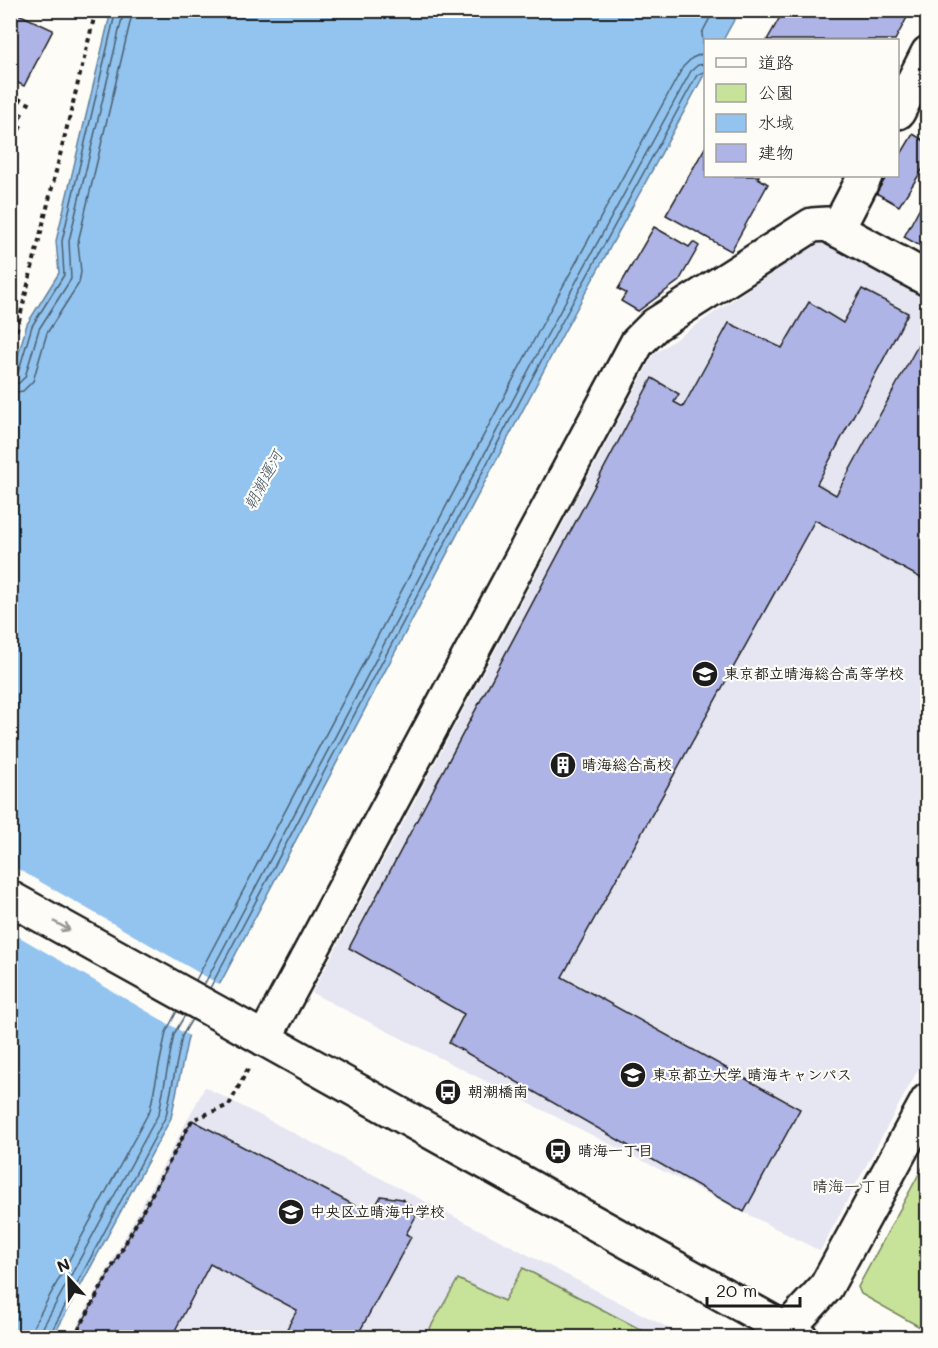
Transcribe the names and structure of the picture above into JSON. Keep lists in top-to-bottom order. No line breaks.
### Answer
{"districts":["晴海一丁目"],"water":["朝潮運河"],"places":{"school or university":["東京都立晴海総合高等学校","東京都立大学 晴海キャンパス","中央区立晴海中学校"],"building":["晴海総合高校"],"bus stop":["朝潮橋南","晴海一丁目"]},"legend":["道路","公園","水域","建物"],"scale_bar":"20 m","north":"top"}
